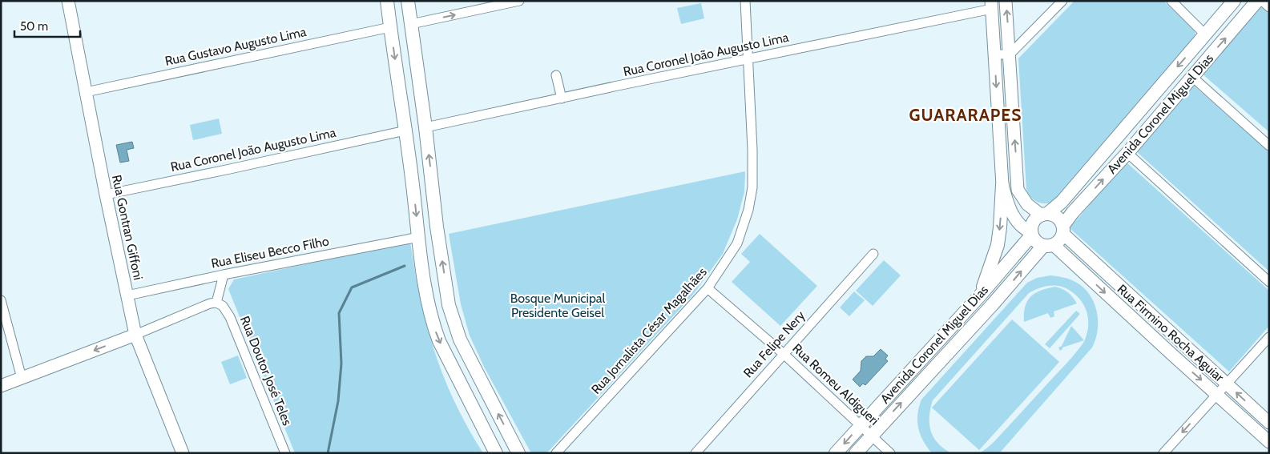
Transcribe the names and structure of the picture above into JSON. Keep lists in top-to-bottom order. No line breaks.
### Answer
{"streets":{"main road":["Avenida Coronel Miguel Dias"],"street":["Rua Gustavo Augusto Lima","Rua Coronel João Augusto Lima","Rua Gontran Giffoni","Rua Eliseu Becco Filho","Rua Jornalista César Magalhães","Rua Firmino Rocha Aguiar","Rua Felipe Nery","Rua Doutor José Teles","Rua Romeu Aldigueri"]},"crossings":[["Rua Gustavo Augusto Lima","Rua Gontran Giffoni"],["Rua Coronel João Augusto Lima","Rua Gontran Giffoni"],["Rua Coronel João Augusto Lima","Rua Jornalista César Magalhães"],["Avenida Coronel Miguel Dias","Rua Firmino Rocha Aguiar"],["Avenida Coronel Miguel Dias","Rua Romeu Aldigueri"],["Rua Gontran Giffoni","Rua Eliseu Becco Filho"],["Rua Jornalista César Magalhães","Rua Romeu Aldigueri"],["Rua Felipe Nery","Rua Romeu Aldigueri"]],"districts":["GUARARAPES"],"parks":["Bosque Municipal Presidente Geisel"],"scale_bar":"50 m"}
